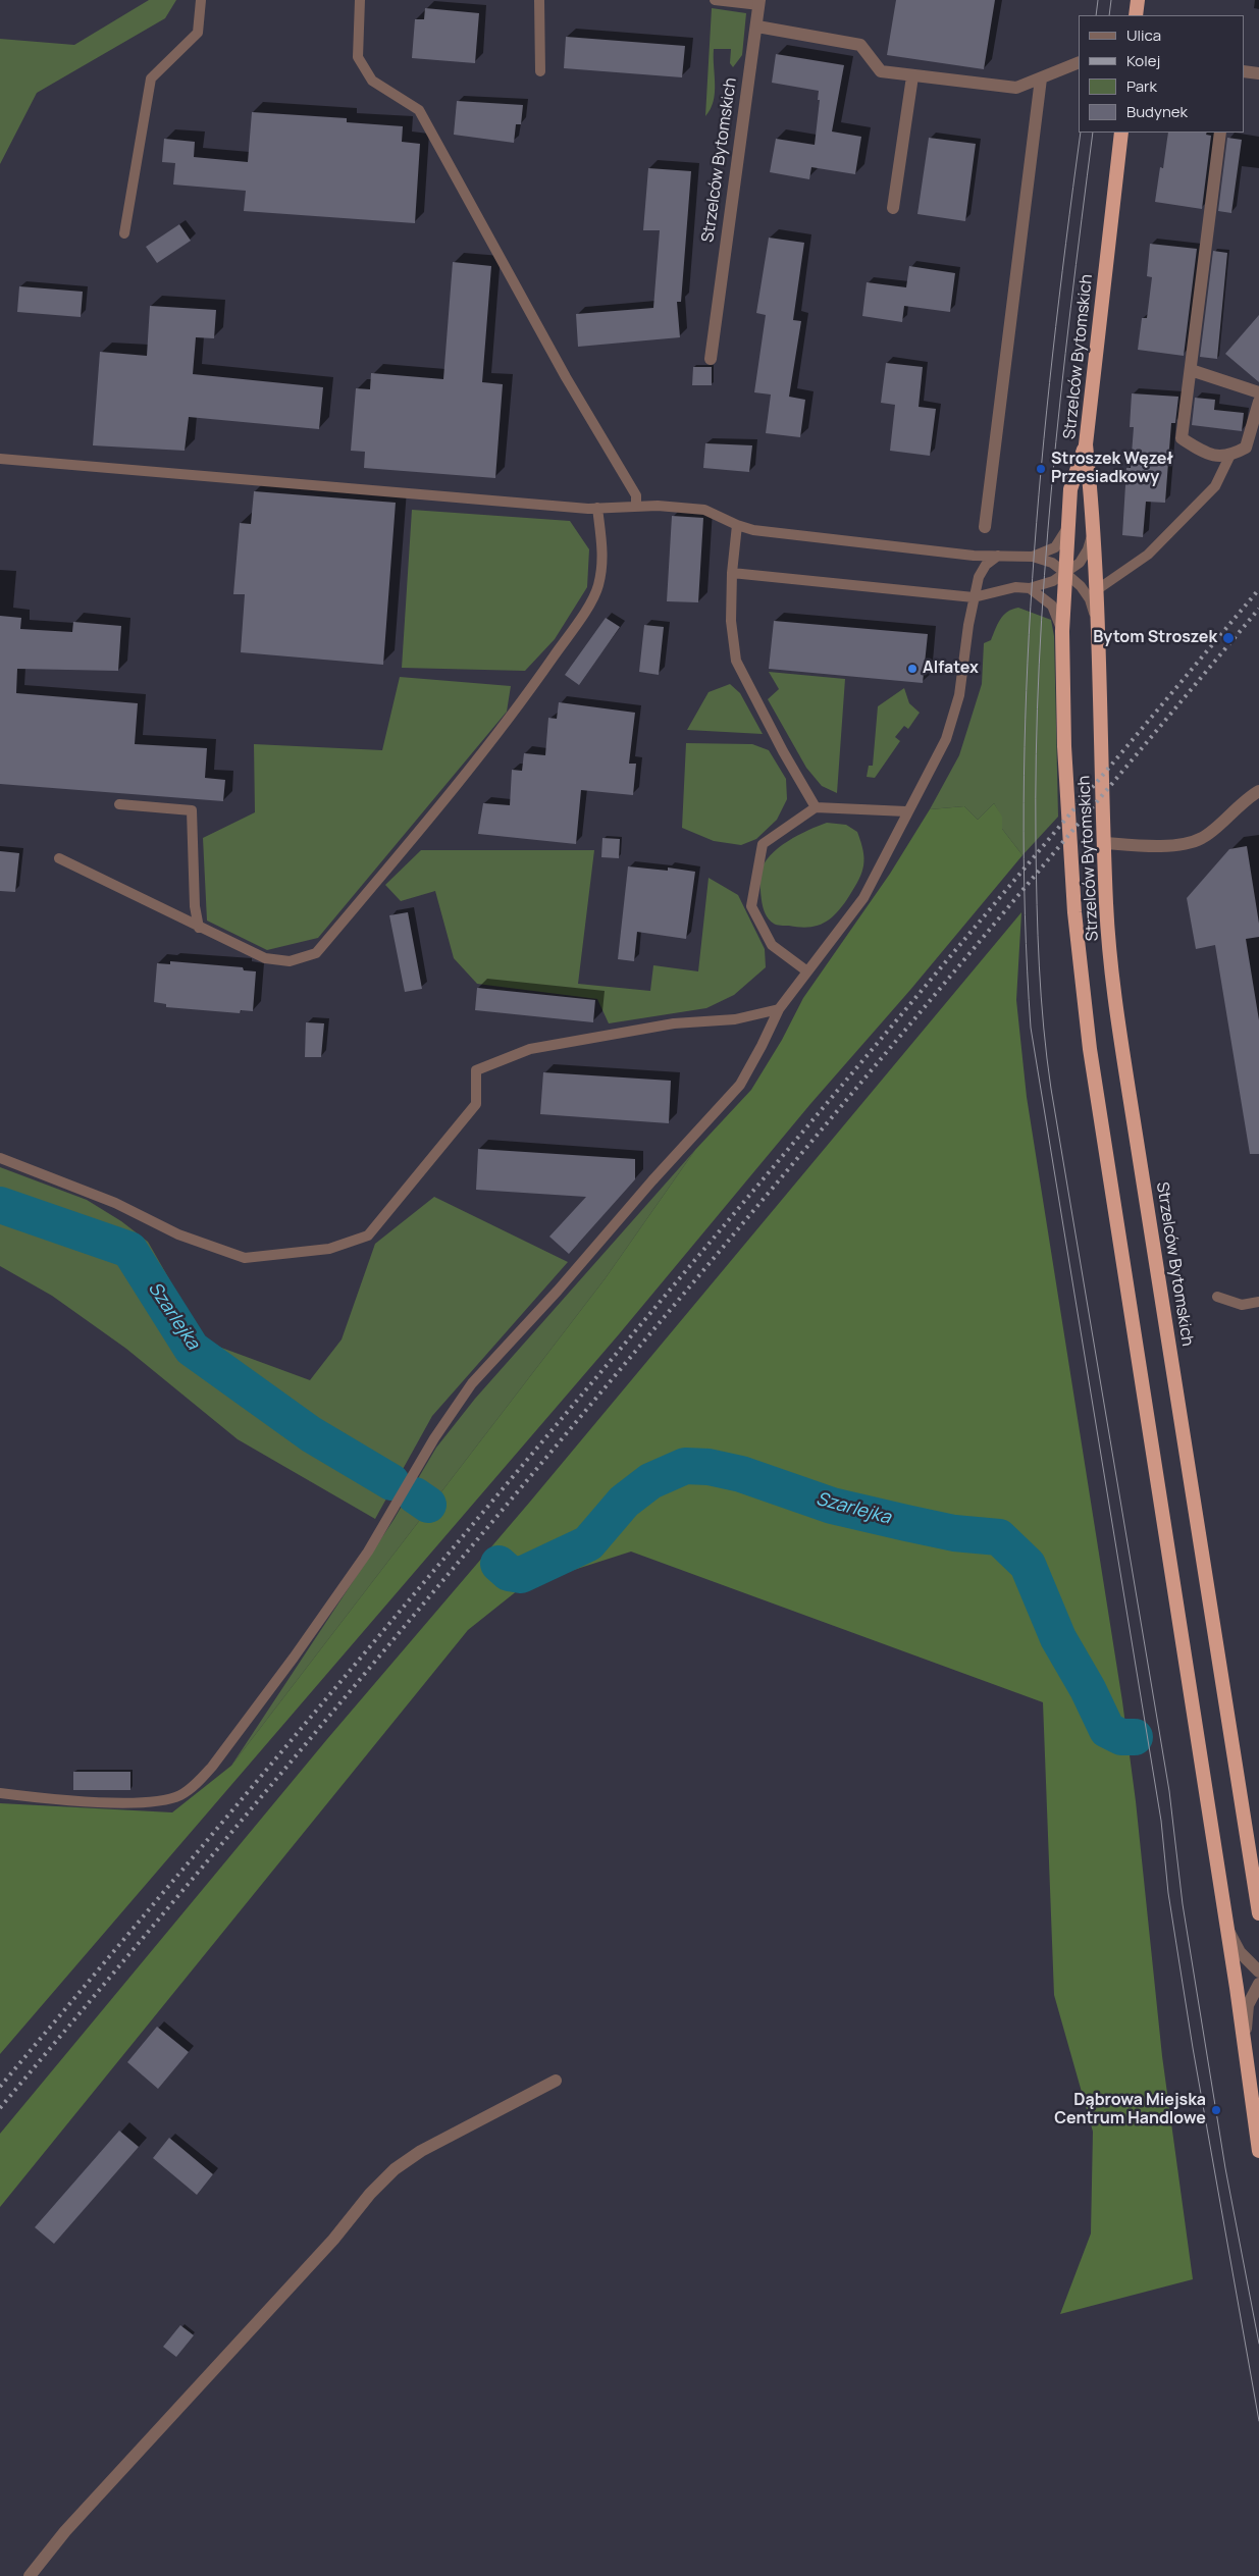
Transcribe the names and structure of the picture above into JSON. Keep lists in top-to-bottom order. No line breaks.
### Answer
{"streets":{"highway":["Strzelców Bytomskich"]},"water":["Szarlejka"],"places":["Stroszek Węzeł Przesiadkowy","Bytom Stroszek","Alfatex","Dąbrowa Miejska Centrum Handlowe"],"legend":["Ulica","Kolej","Park","Budynek"]}
